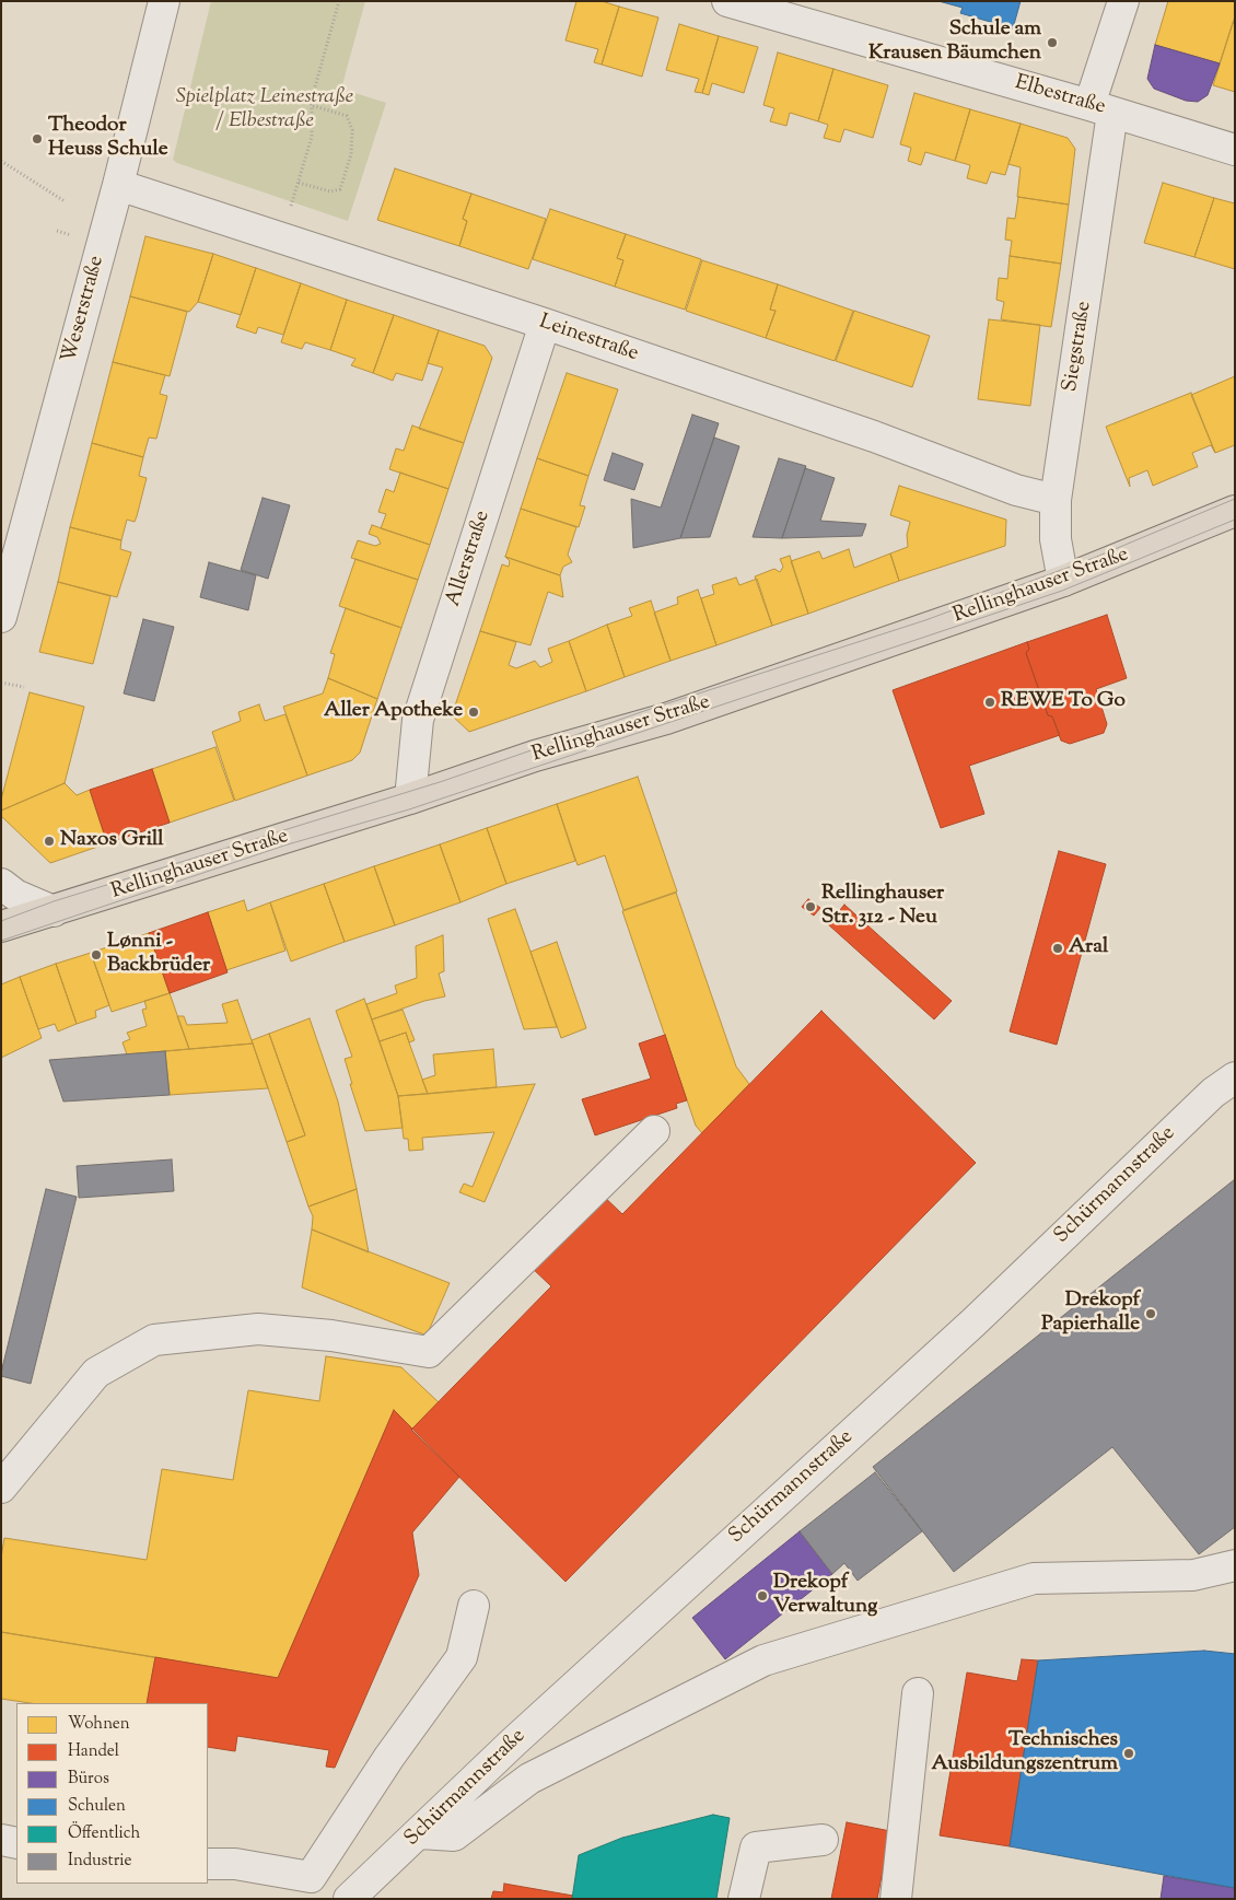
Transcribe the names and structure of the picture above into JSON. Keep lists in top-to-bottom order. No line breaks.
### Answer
{"streets":{"main road":["Rellinghauser Straße"],"street":["Elbestraße","Weserstraße","Leinestraße","Siegstraße","Allerstraße","Schürmannstraße"]},"crossings":[["Elbestraße","Siegstraße"],["Weserstraße","Leinestraße"],["Leinestraße","Siegstraße"],["Leinestraße","Allerstraße"],["Siegstraße","Rellinghauser Straße"],["Allerstraße","Rellinghauser Straße"]],"parks":["Spielplatz Leinestraße / Elbestraße"],"places":["Schule am Krausen Bäumchen","Theodor Heuss Schule","REWE To Go","Aller Apotheke","Naxos Grill","Rellinghauser Str. 312 - Neu","Aral","Lønni - Backbrüder","Drekopf Papierhalle","Drekopf Verwaltung","Technisches Ausbildungszentrum"],"legend":["Wohnen","Handel","Büros","Schulen","Öffentlich","Industrie"]}
